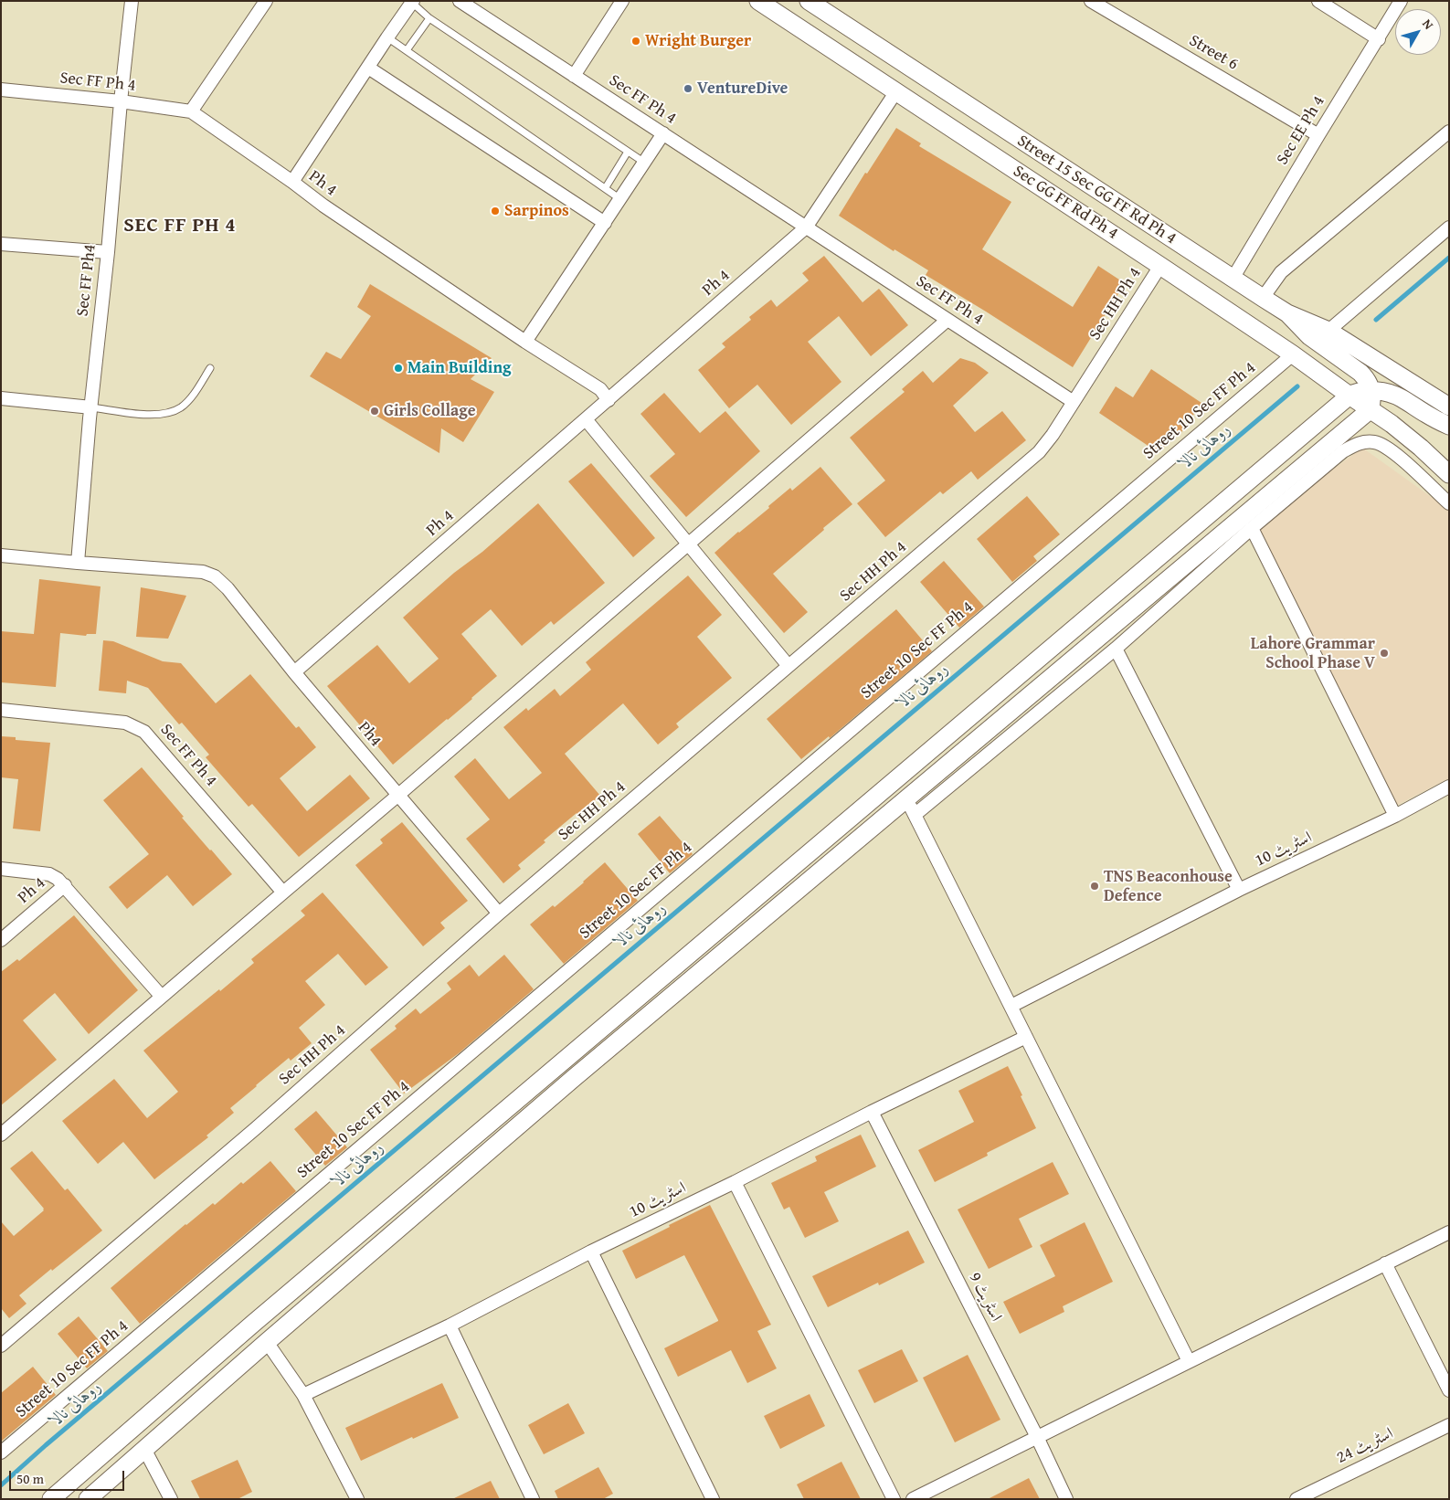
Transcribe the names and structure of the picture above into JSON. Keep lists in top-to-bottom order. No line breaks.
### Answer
{"streets":{"main road":["Street 15 Sec GG FF Rd Ph 4","Sec GG FF Rd Ph 4"],"street":["Street 6","Sec FF Ph 4","Sec EE Ph 4","Ph 4","Sec FF Ph4","Sec HH Ph 4","Street 10 Sec FF Ph 4","Ph4","اسٹریٹ 10","اسٹریٹ 9","اسٹریٹ 24"]},"crossings":[["Street 6","Sec EE Ph 4"],["Sec FF Ph 4","Ph 4"],["Sec FF Ph 4","Sec FF Ph4"],["Sec FF Ph 4","Sec HH Ph 4"],["Sec EE Ph 4","Street 15 Sec GG FF Rd Ph 4"],["Ph 4","Ph4"],["Sec GG FF Rd Ph 4","Sec HH Ph 4"],["Sec GG FF Rd Ph 4","Street 10 Sec FF Ph 4"],["Sec FF Ph4","Ph4"],["Sec HH Ph 4","Ph4"],["اسٹریٹ 10","اسٹریٹ 9"]],"districts":["SEC FF PH 4"],"water":["روہائی نالا"],"places":["Wright Burger","VentureDive","Sarpinos","Main Building","Girls Collage","Lahore Grammar School Phase V","TNS Beaconhouse Defence"],"scale_bar":"50 m","north":"top right"}
